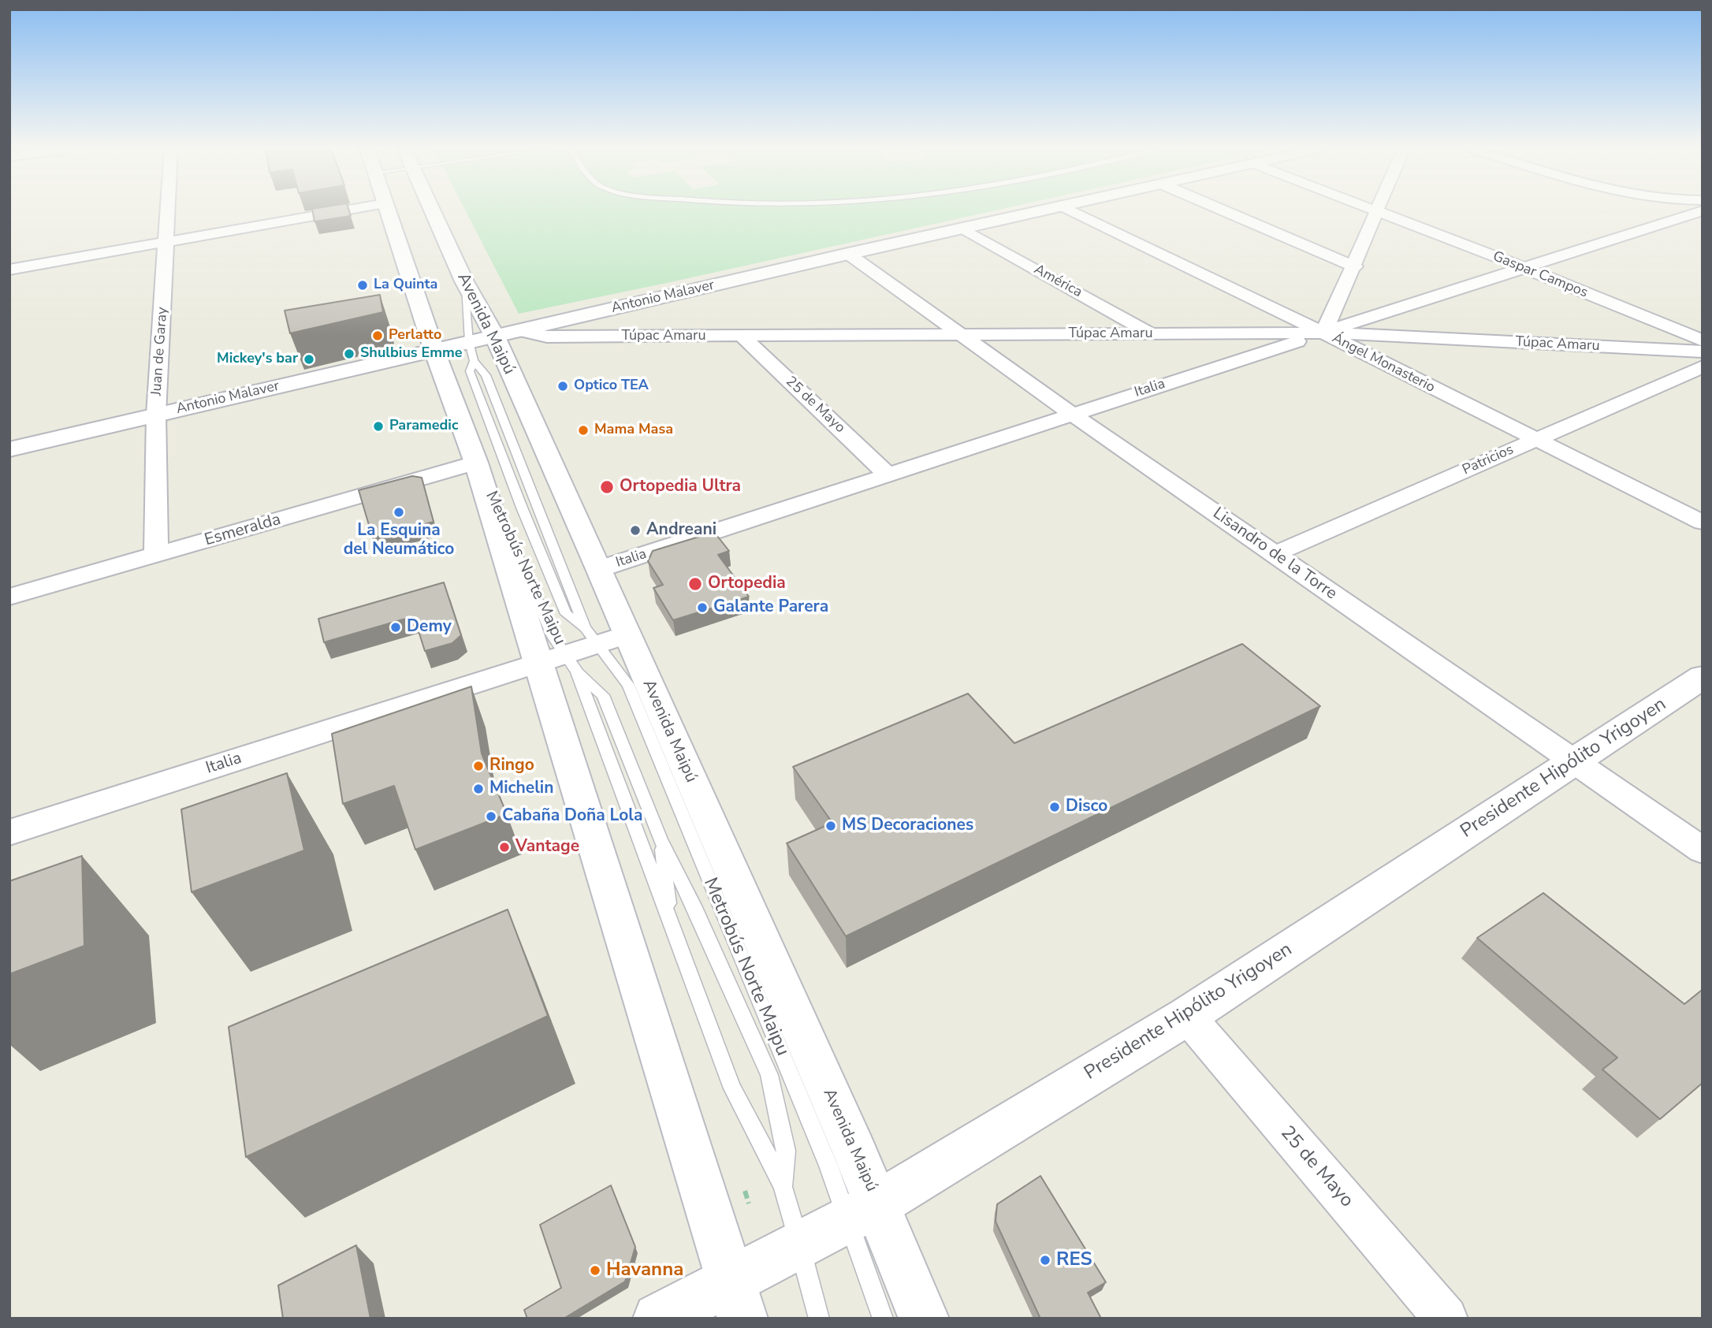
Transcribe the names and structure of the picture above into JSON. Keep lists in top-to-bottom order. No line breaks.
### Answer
{"streets":{"main road":["Antonio Malaver","Avenida Maipú","Presidente Hipólito Yrigoyen"],"street":["Gaspar Campos","América","Túpac Amaru","Juan de Garay","Ángel Monasterio","Italia","25 de Mayo","Patricios","Esmeralda","Lisandro de la Torre"],"lane":["Metrobús Norte Maipu"]},"crossings":[["Gaspar Campos","Italia"],["América","Antonio Malaver"],["América","Túpac Amaru"],["Antonio Malaver","Avenida Maipú"],["Antonio Malaver","Túpac Amaru"],["Antonio Malaver","Juan de Garay"],["Antonio Malaver","Lisandro de la Torre"],["Antonio Malaver","Metrobús Norte Maipu"],["Avenida Maipú","Túpac Amaru"],["Avenida Maipú","Italia"],["Avenida Maipú","Metrobús Norte Maipu"],["Avenida Maipú","Presidente Hipólito Yrigoyen"],["Túpac Amaru","Ángel Monasterio"],["Túpac Amaru","Italia"],["Túpac Amaru","25 de Mayo"],["Túpac Amaru","Lisandro de la Torre"],["Túpac Amaru","Metrobús Norte Maipu"],["Juan de Garay","Esmeralda"],["Ángel Monasterio","Italia"],["Ángel Monasterio","Patricios"],["Italia","25 de Mayo"],["Italia","Lisandro de la Torre"],["Italia","Metrobús Norte Maipu"],["25 de Mayo","Presidente Hipólito Yrigoyen"],["Patricios","Lisandro de la Torre"],["Esmeralda","Metrobús Norte Maipu"],["Lisandro de la Torre","Presidente Hipólito Yrigoyen"],["Metrobús Norte Maipu","Presidente Hipólito Yrigoyen"]],"places":["La Quinta","Perlatto","Shulbius Emme","Mickey's bar","Optico TEA","Paramedic","Mama Masa","Ortopedia Ultra","La Esquina del Neumático","Andreani","Ortopedia","Galante Parera","Demy","Ringo","Michelin","Disco","Cabaña Doña Lola","MS Decoraciones","Vantage","RES","Havanna"]}
